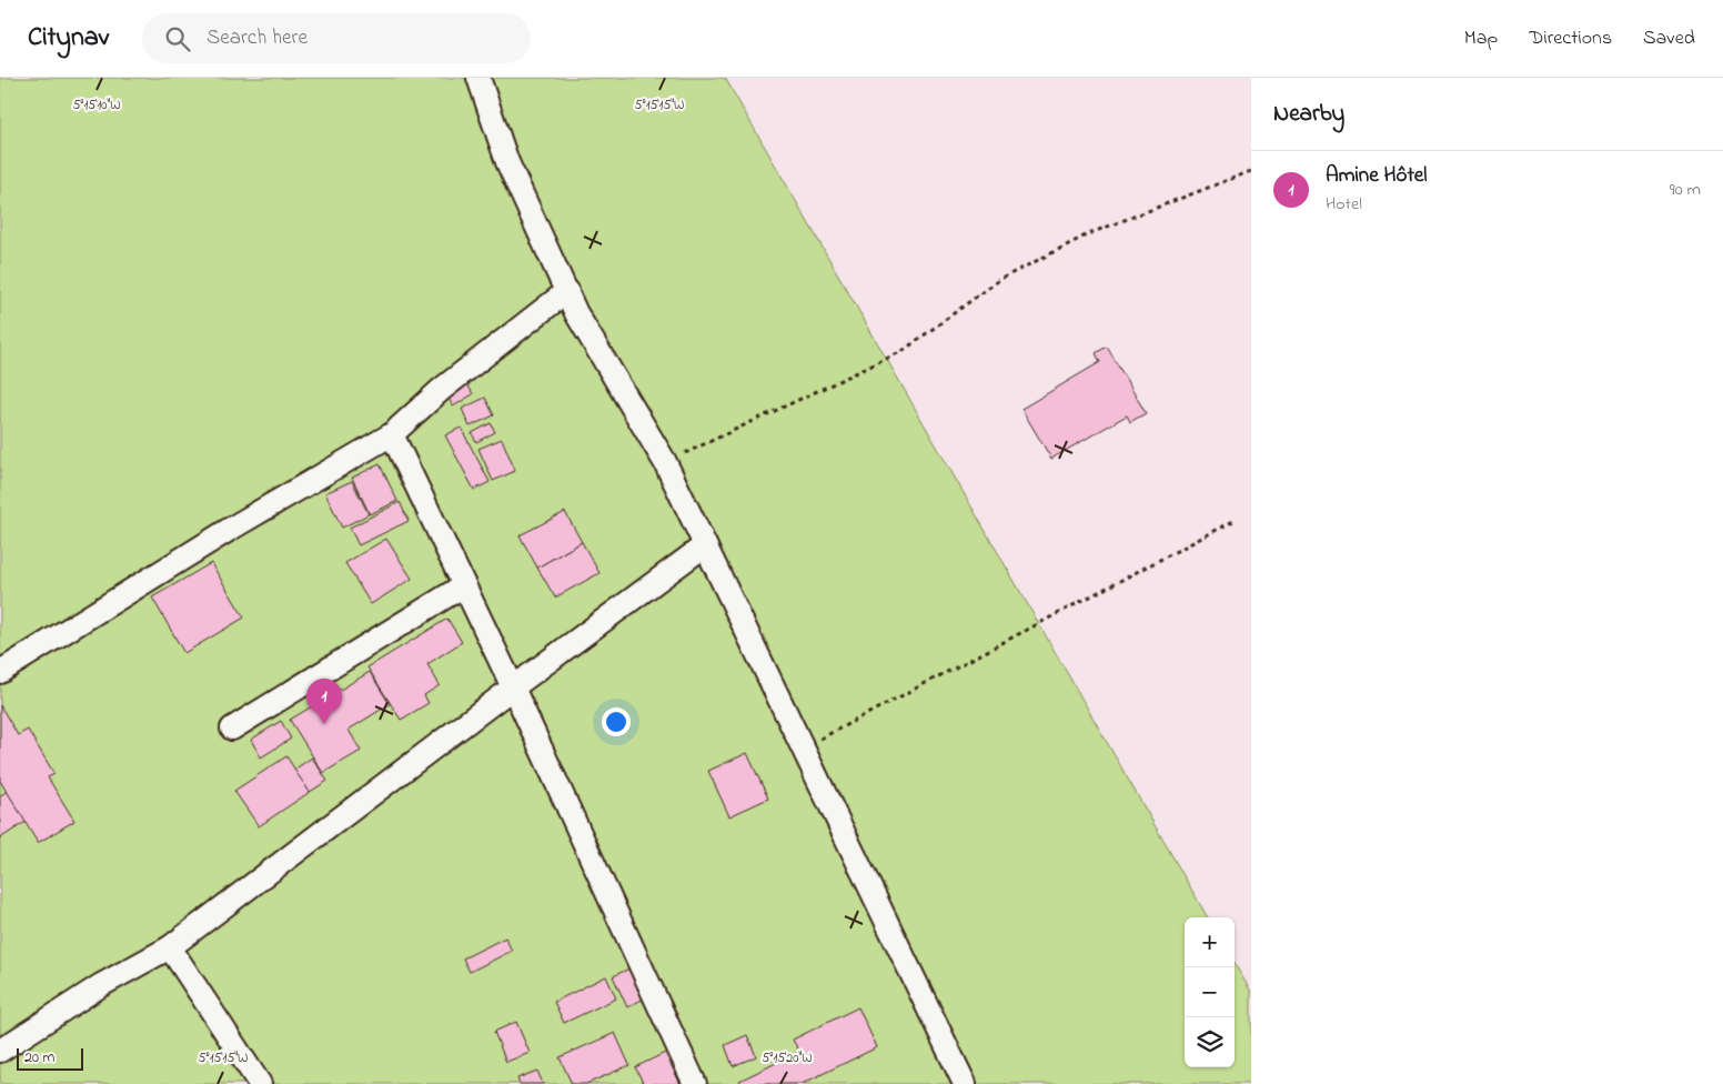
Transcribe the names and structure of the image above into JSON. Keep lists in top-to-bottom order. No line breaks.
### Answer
{"scale_bar":"20 m","page":{"header":"Citynav","search":"Search here","nav":["Map","Directions","Saved"],"heading":"Nearby","list":[{"mark":"1","name":"Amine Hôtel","note":"Hotel","value":"90 m"}],"pins":"1","map_buttons":["+","−"],"scale":"20 m"},"coordinates":["5°15'10\"W","5°15'15\"W","5°15'20\"W"]}
